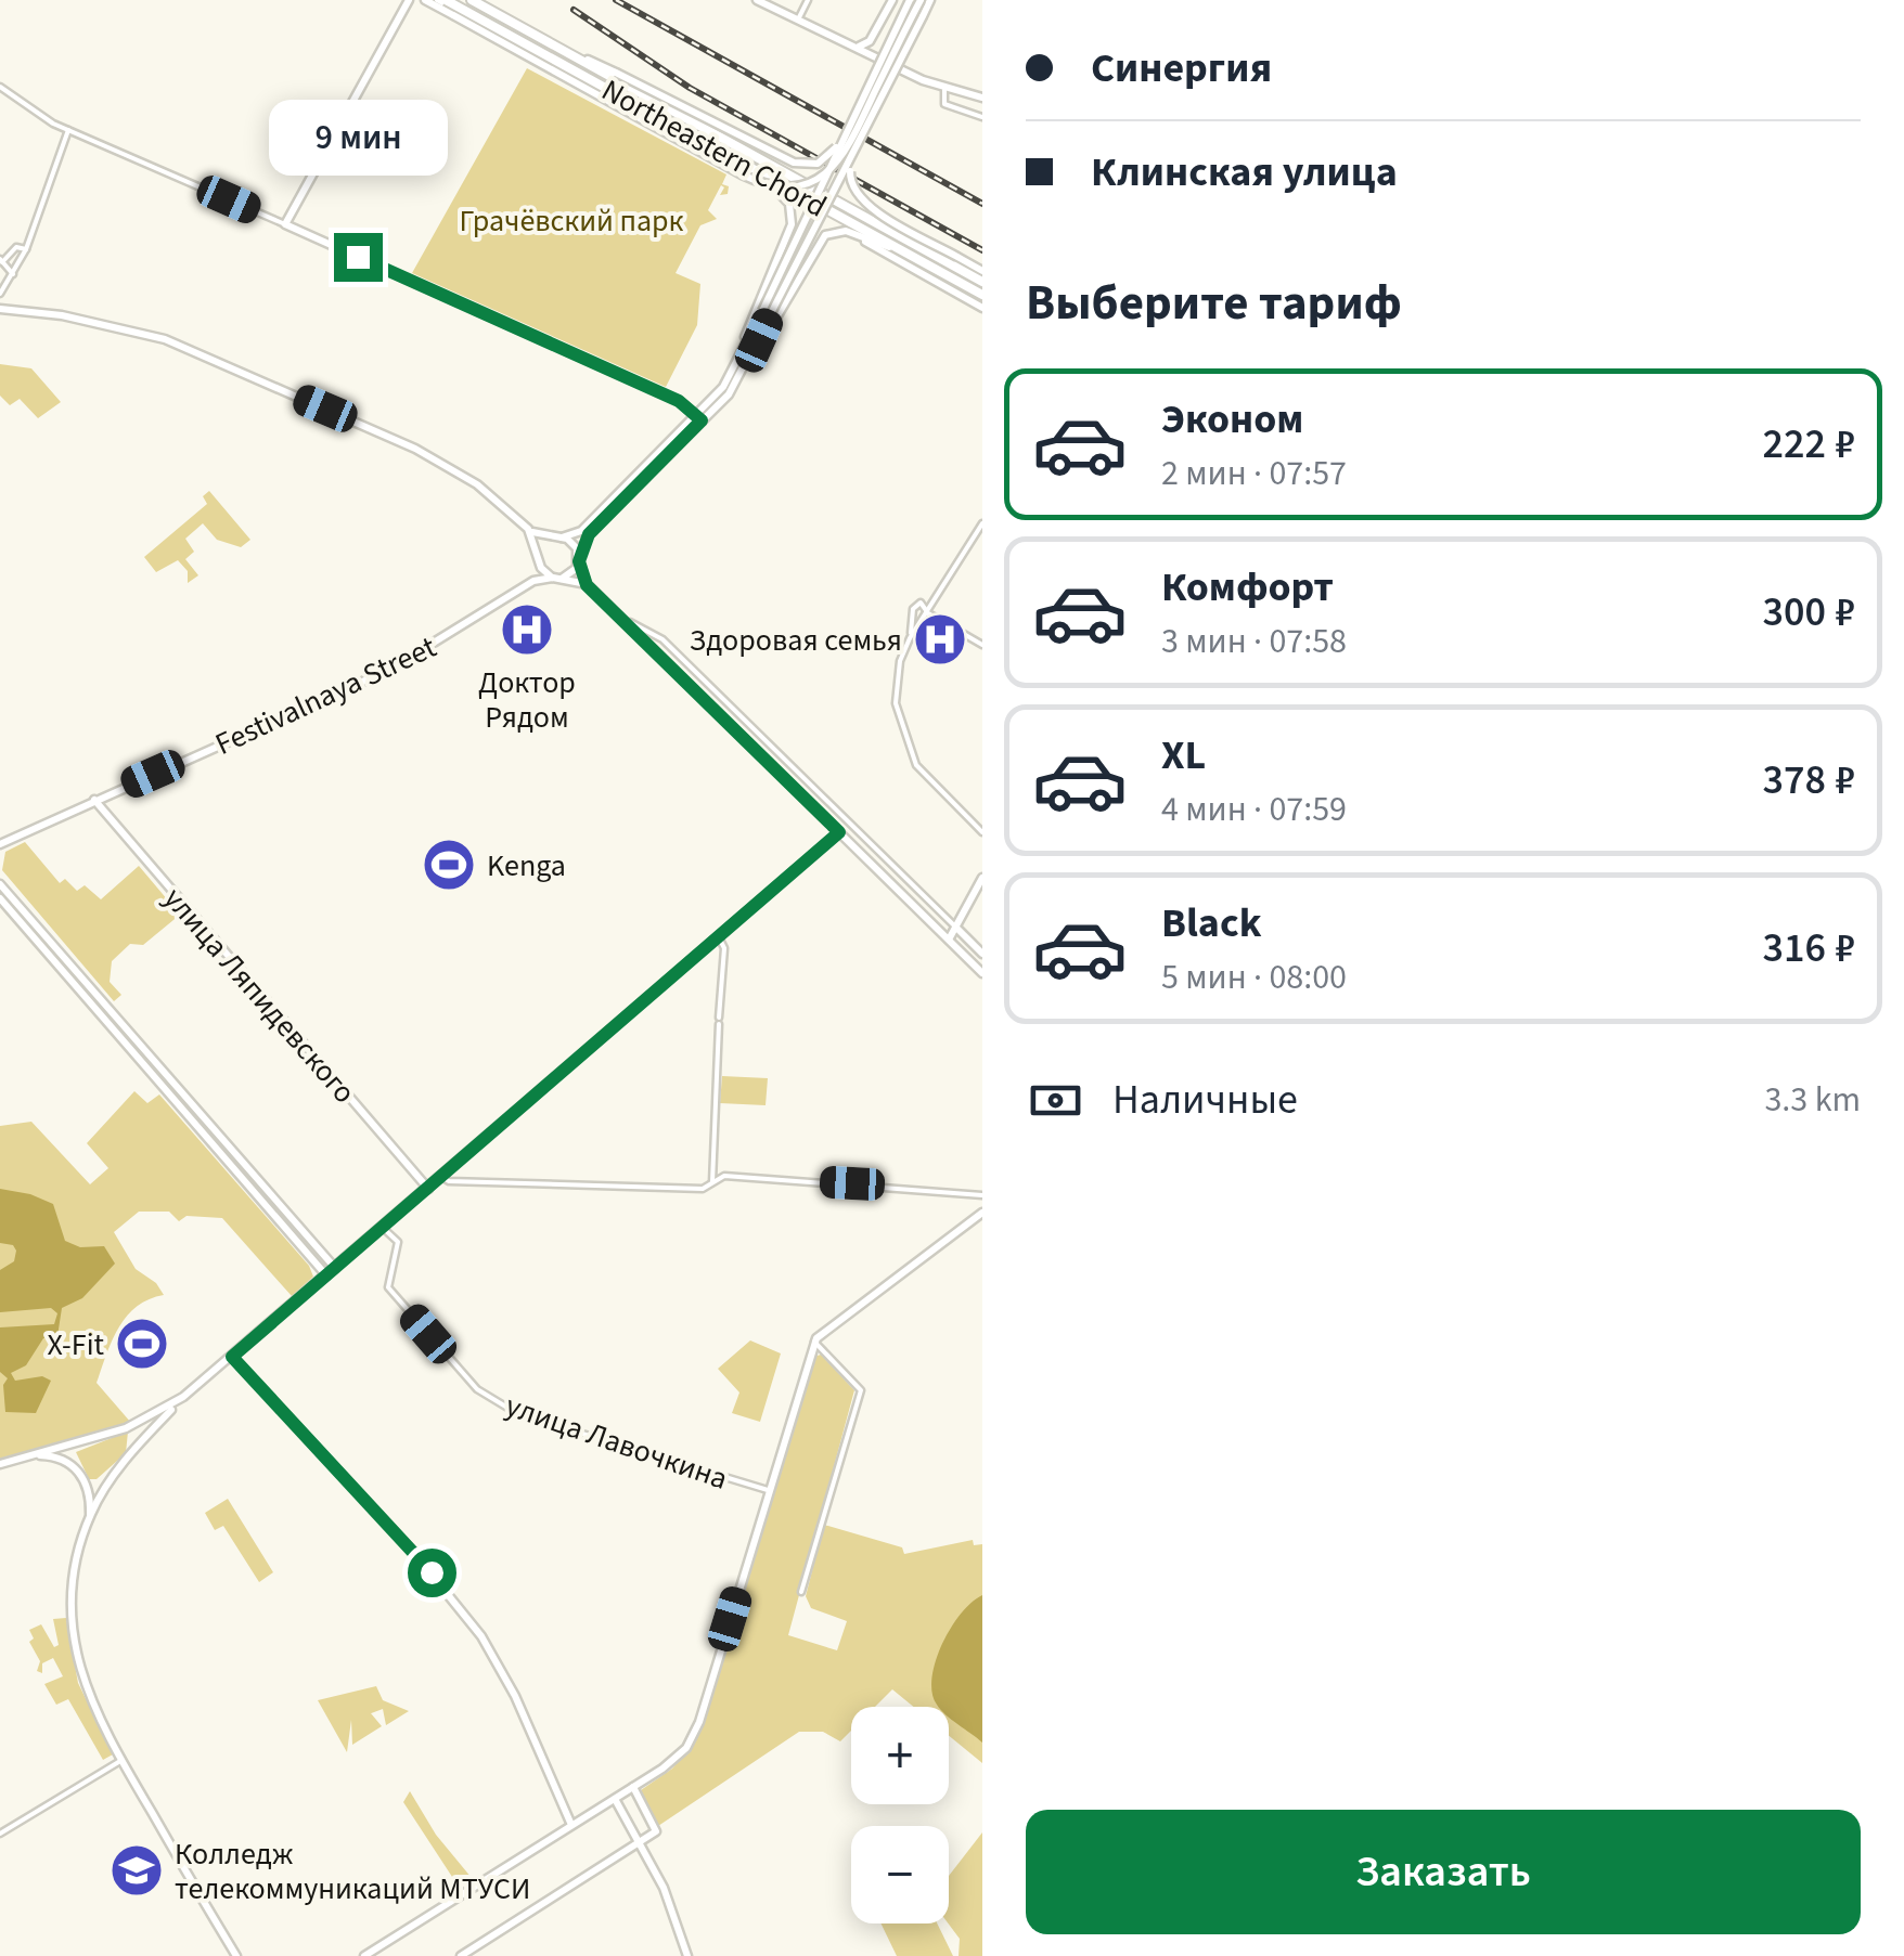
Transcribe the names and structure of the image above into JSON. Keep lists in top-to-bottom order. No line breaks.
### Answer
{"streets":{"main road":["Northeastern Chord","Festivalnaya Street","улица Ляпидевского"],"street":["улица Лавочкина"]},"crossings":[["Festivalnaya Street","улица Ляпидевского"]],"parks":["Грачёвский парк"],"places":{"hospital":["Доктор Рядом","Здоровая семья"],"sports":["Kenga","X-Fit"],"school or university":["Колледж телекоммуникаций МТУСИ"]},"page":{"banner":["Синергия","Клинская улица"],"bubble":"9 мин","heading":"Выберите тариф","list":[{"name":"Эконом","note":"2 мин · 07:57","value":"222 ₽"},{"name":"Комфорт","note":"3 мин · 07:58","value":"300 ₽"},{"name":"XL","note":"4 мин · 07:59","value":"378 ₽"},{"name":"Black","note":"5 мин · 08:00","value":"316 ₽"}],"pay":["Наличные","3.3 km"],"map_buttons":["+","−"],"buttons":"Заказать"}}
